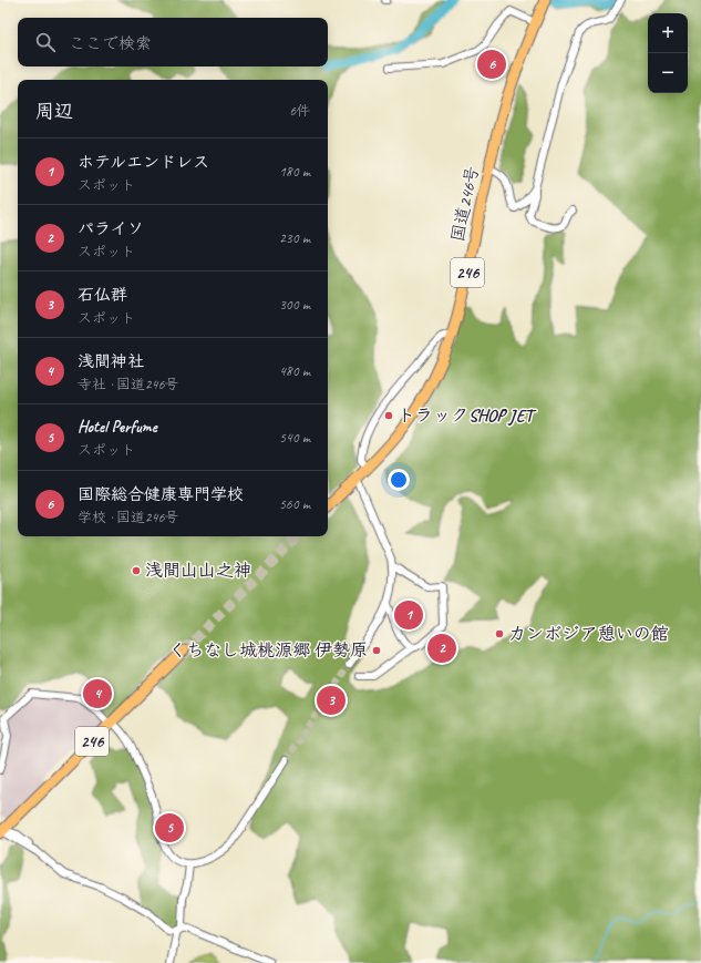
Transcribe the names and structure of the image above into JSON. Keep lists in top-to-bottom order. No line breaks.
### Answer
{"streets":{"highway":["国道246号","246"]},"places":["トラックSHOP JET","浅間山山之神","カンボジア憩いの館","くちなし城桃源郷 伊勢原"],"page":{"map_buttons":["+","−"],"search":"ここで検索","pins":["6","1","2","4","3","5"],"heading":["周辺","6件"],"list":[{"mark":"1","name":"ホテルエンドレス","note":"スポット","value":"180 m"},{"mark":"2","name":"パライソ","note":"スポット","value":"230 m"},{"mark":"3","name":"石仏群","note":"スポット","value":"300 m"},{"mark":"4","name":"浅間神社","note":"寺社 · 国道246号","value":"480 m"},{"mark":"5","name":"Hotel Perfume","note":"スポット","value":"540 m"},{"mark":"6","name":"国際総合健康専門学校","note":"学校 · 国道246号","value":"560 m"}]}}
